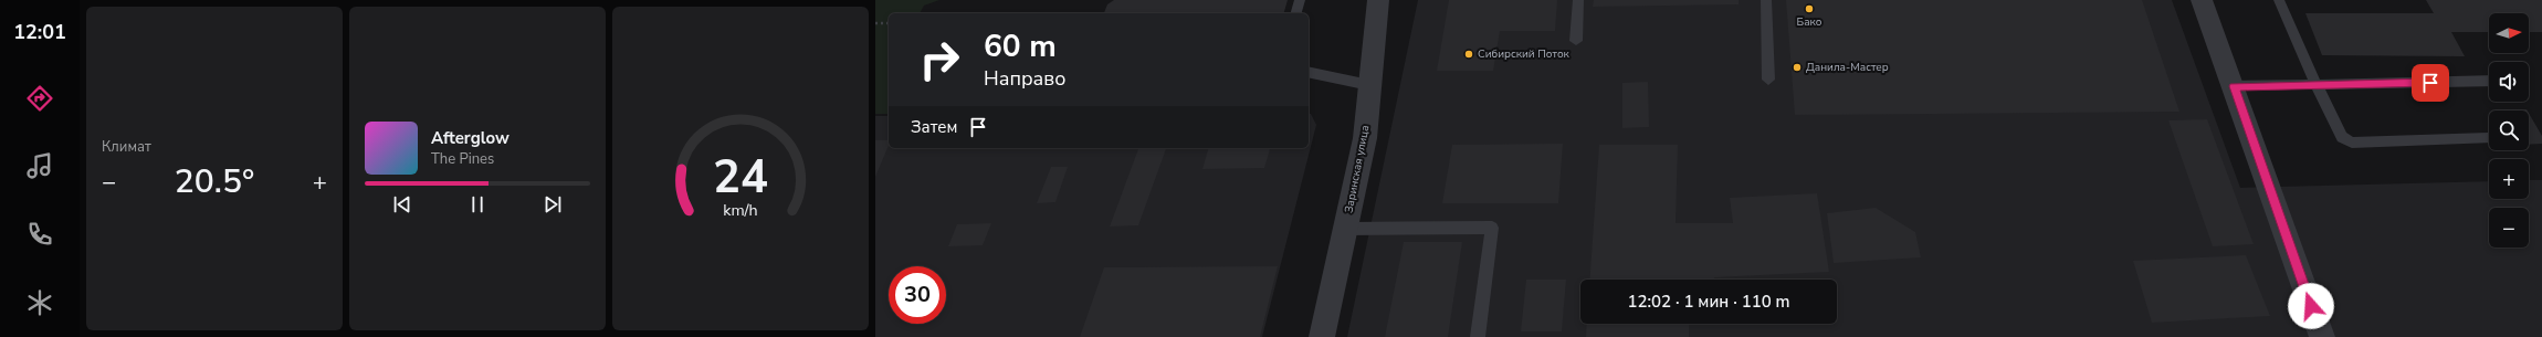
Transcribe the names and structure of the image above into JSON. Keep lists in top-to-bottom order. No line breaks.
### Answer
{"streets":{"street":["Заринская улица"]},"places":["Бако","Сибирский Поток","Данила-Мастер"],"north":"right","page":{"tabs":"12:01","tile":"Климат","map_buttons":["+","−"],"turn":["60 m","Направо"],"then":"Затем","song":["Afterglow","The Pines"],"heat":["−","20.5°","+"],"limit":"30","trip":"12:02 · 1 мин · 110 m","gauge":["24","km/h"]}}
